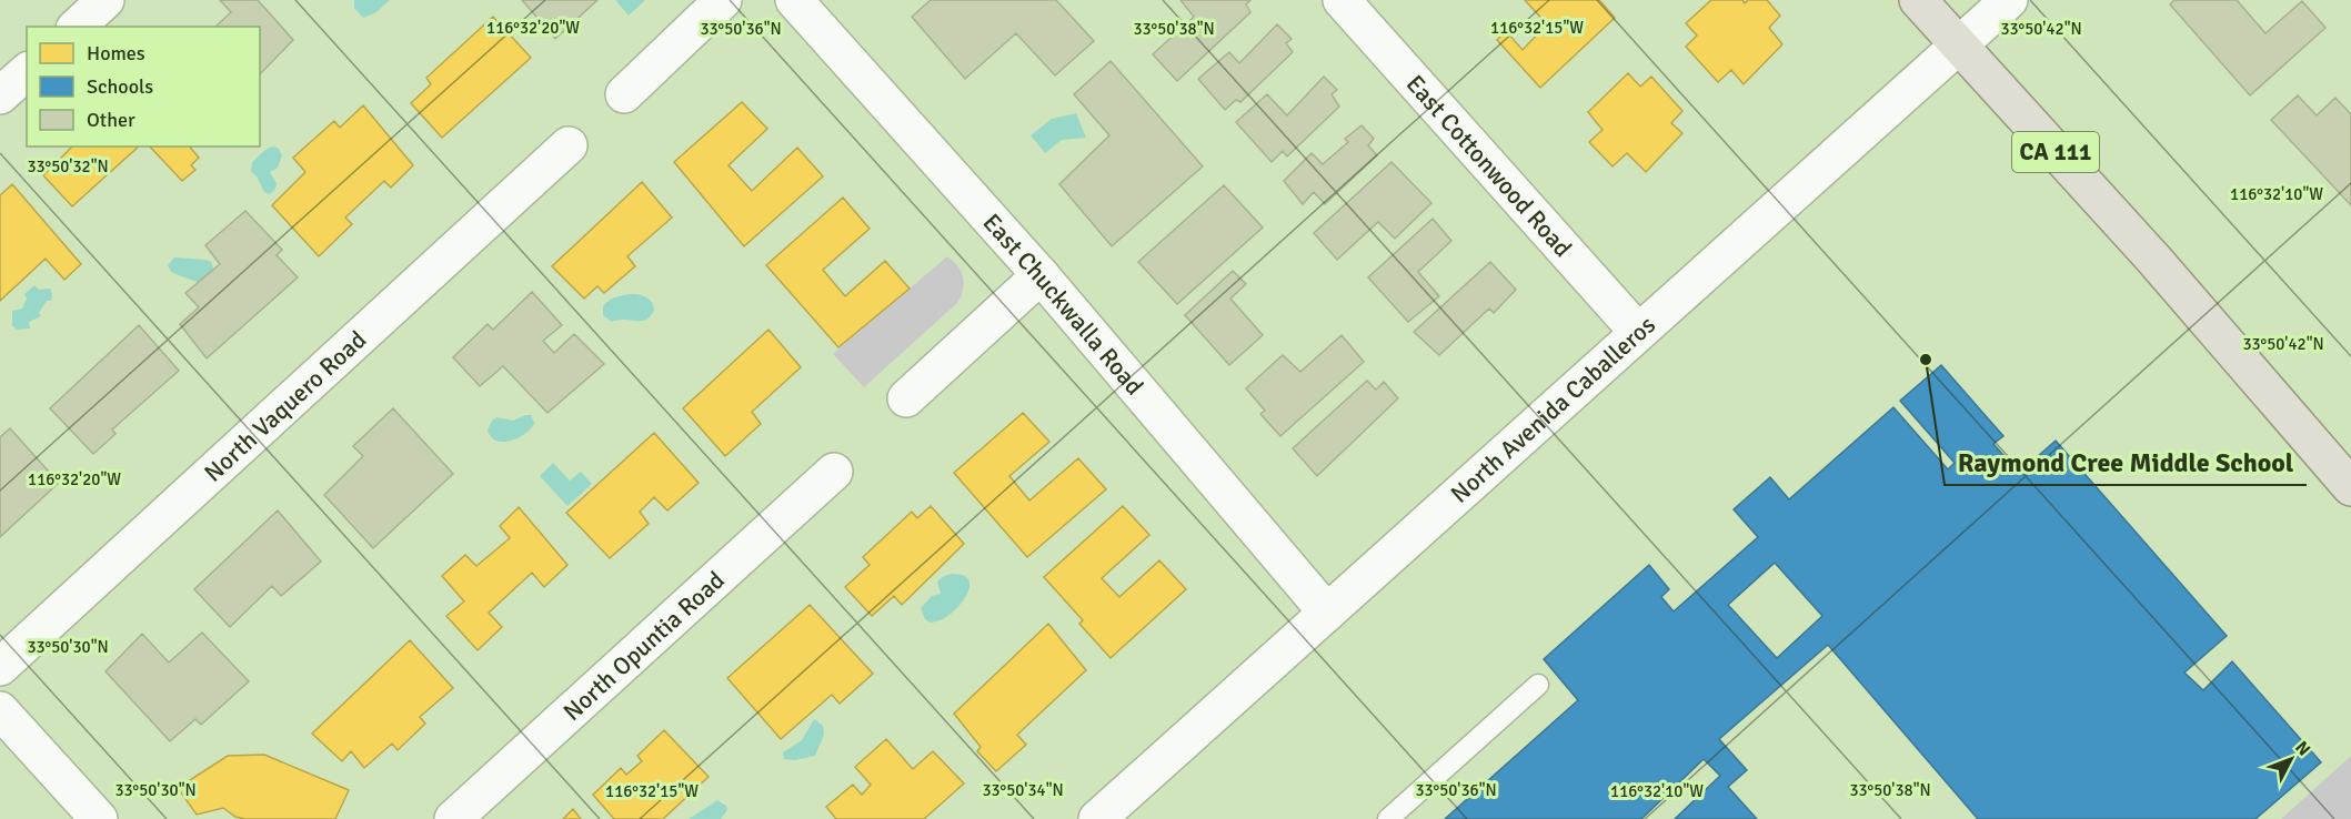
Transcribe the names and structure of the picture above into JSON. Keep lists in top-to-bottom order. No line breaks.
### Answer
{"streets":{"main road":["CA 111"],"street":["East Cottonwood Road","East Chuckwalla Road","North Vaquero Road","North Avenida Caballeros","North Opuntia Road"]},"crossings":[["CA 111","North Avenida Caballeros"],["East Cottonwood Road","North Avenida Caballeros"],["East Chuckwalla Road","North Avenida Caballeros"]],"places":["Raymond Cree Middle School"],"legend":["Homes","Schools","Other"],"north":"top right","coordinates":["116°32'20\"W","116°32'15\"W","33°50'36\"N","33°50'38\"N","33°50'42\"N","33°50'32\"N","116°32'10\"W","33°50'30\"N","33°50'34\"N"]}
